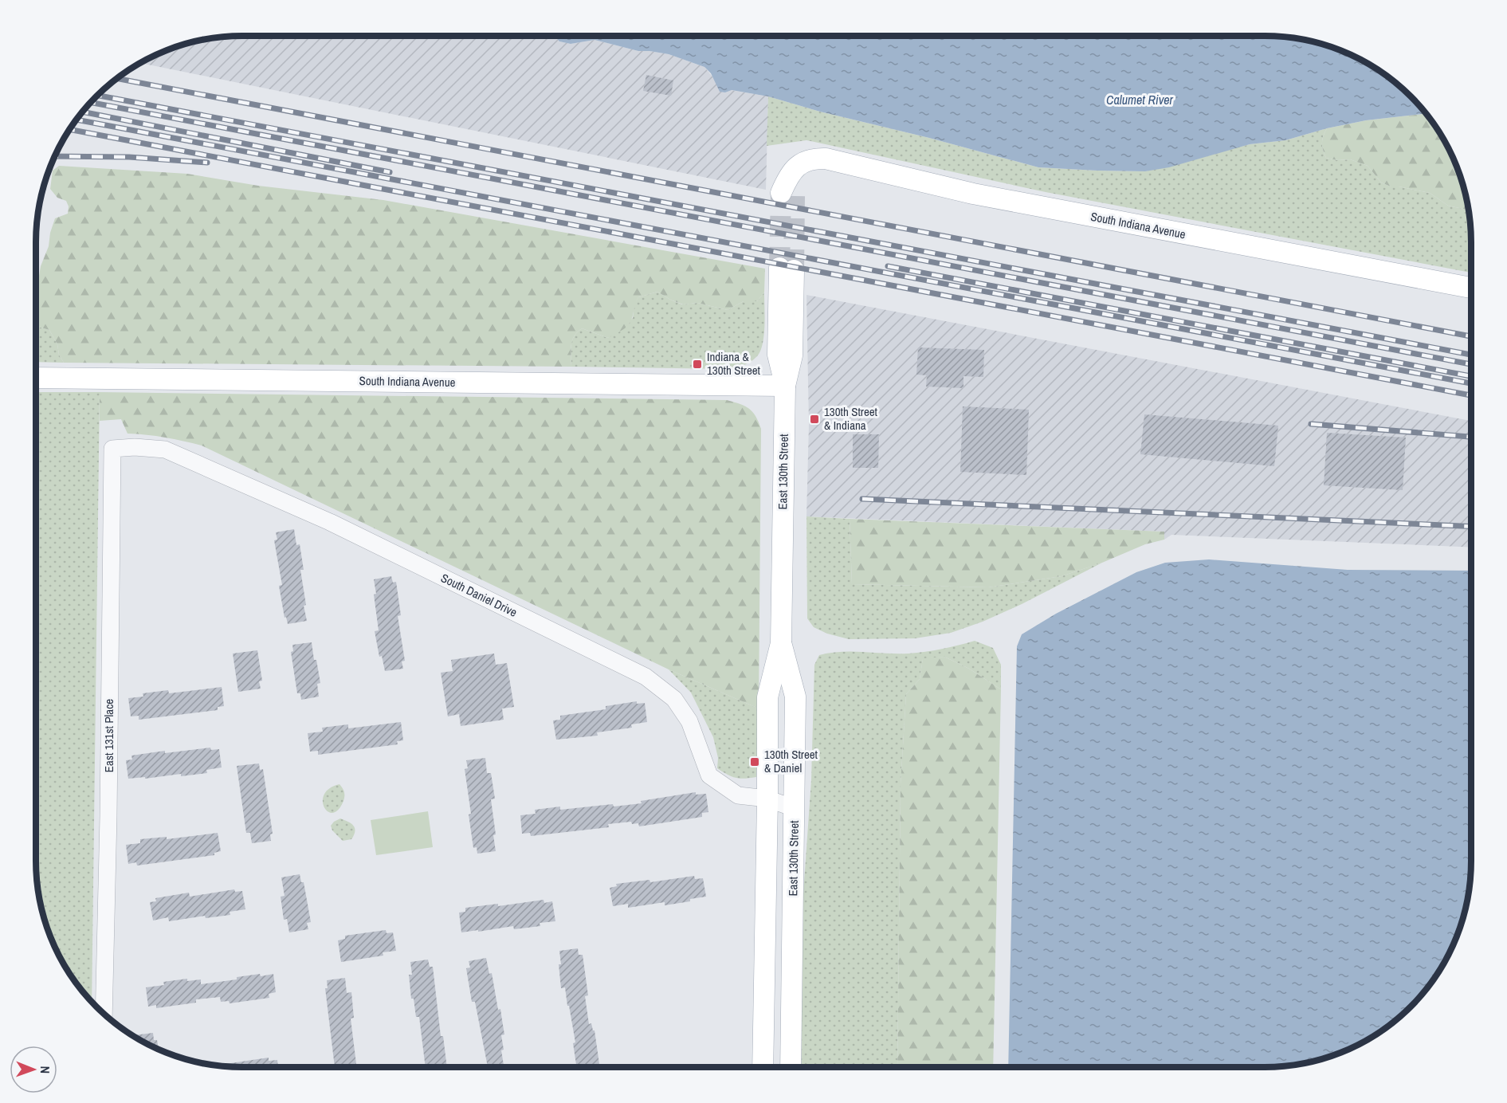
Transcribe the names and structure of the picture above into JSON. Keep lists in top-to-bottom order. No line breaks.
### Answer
{"streets":{"main road":["South Indiana Avenue","East 130th Street"],"street":["South Daniel Drive","East 131st Place"]},"crossings":[["South Indiana Avenue","East 130th Street"],["East 130th Street","South Daniel Drive"],["South Daniel Drive","East 131st Place"]],"water":["Calumet River"],"places":{"transit":["Indiana & 130th Street","130th Street & Indiana","130th Street & Daniel"]},"north":"right"}
